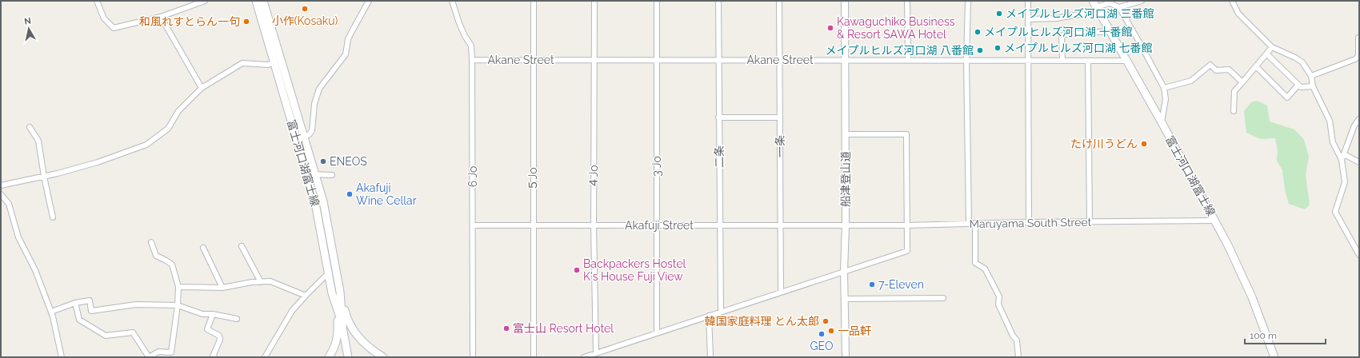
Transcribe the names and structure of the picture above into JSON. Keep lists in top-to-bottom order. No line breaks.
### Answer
{"streets":{"main road":["富士河口湖富士線"],"street":["Akane Street","一条","二条","3 Jo","6 Jo","４Jo","５Jo","船津登山道","Maruyama South Street","Akafuji Street"]},"crossings":[["Akane Street","一条"],["Akane Street","二条"],["Akane Street","富士河口湖富士線"],["Akane Street","3 Jo"],["Akane Street","6 Jo"],["Akane Street","４Jo"],["Akane Street","５Jo"],["Akane Street","船津登山道"],["一条","Akafuji Street"],["二条","Akafuji Street"],["富士河口湖富士線","Maruyama South Street"],["3 Jo","Akafuji Street"],["6 Jo","Akafuji Street"],["４Jo","Akafuji Street"],["５Jo","Akafuji Street"],["船津登山道","Maruyama South Street"],["船津登山道","Akafuji Street"],["Maruyama South Street","Akafuji Street"]],"places":["小作(Kosaku)","メイプルヒルズ河口湖 三番館","和風れすとらん一句","Kawaguchiko Business & Resort SAWA Hotel","メイプルヒルズ河口湖 十番館","メイプルヒルズ河口湖 七番館","メイプルヒルズ河口湖 八番館","たけ川うどん","ENEOS","Akafuji Wine Cellar","Backpackers Hostel K's House Fuji View","7-Eleven","韓国家庭料理 とん太郎","富士山 Resort Hotel","一品軒","GEO"],"scale_bar":"100 m","north":"top"}
